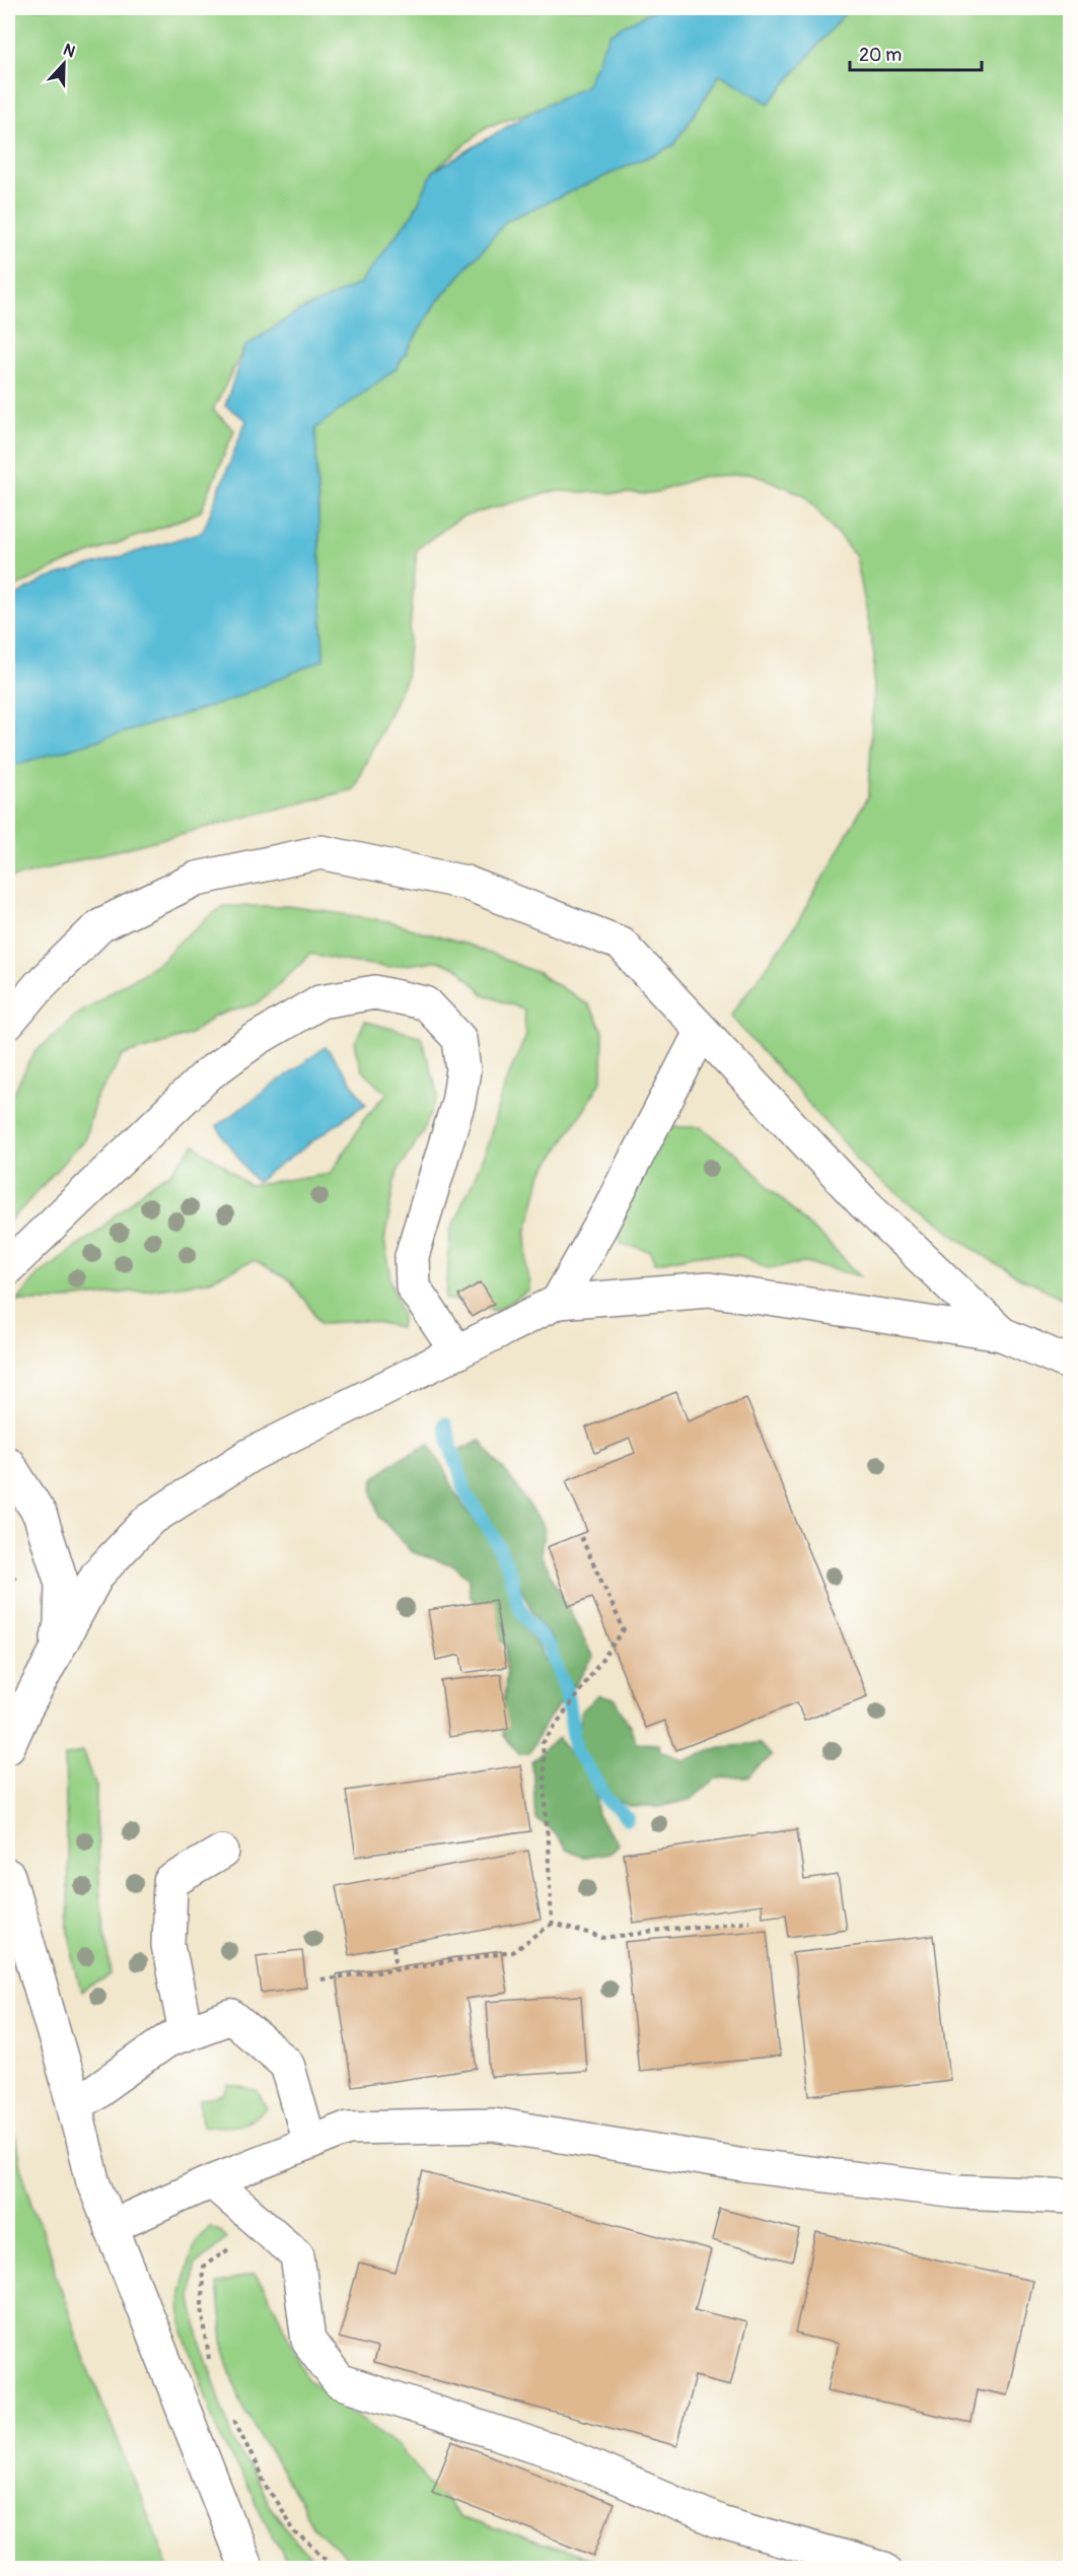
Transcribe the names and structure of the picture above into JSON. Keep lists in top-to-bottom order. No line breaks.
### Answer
{"scale_bar":"20 m","north":"top"}
